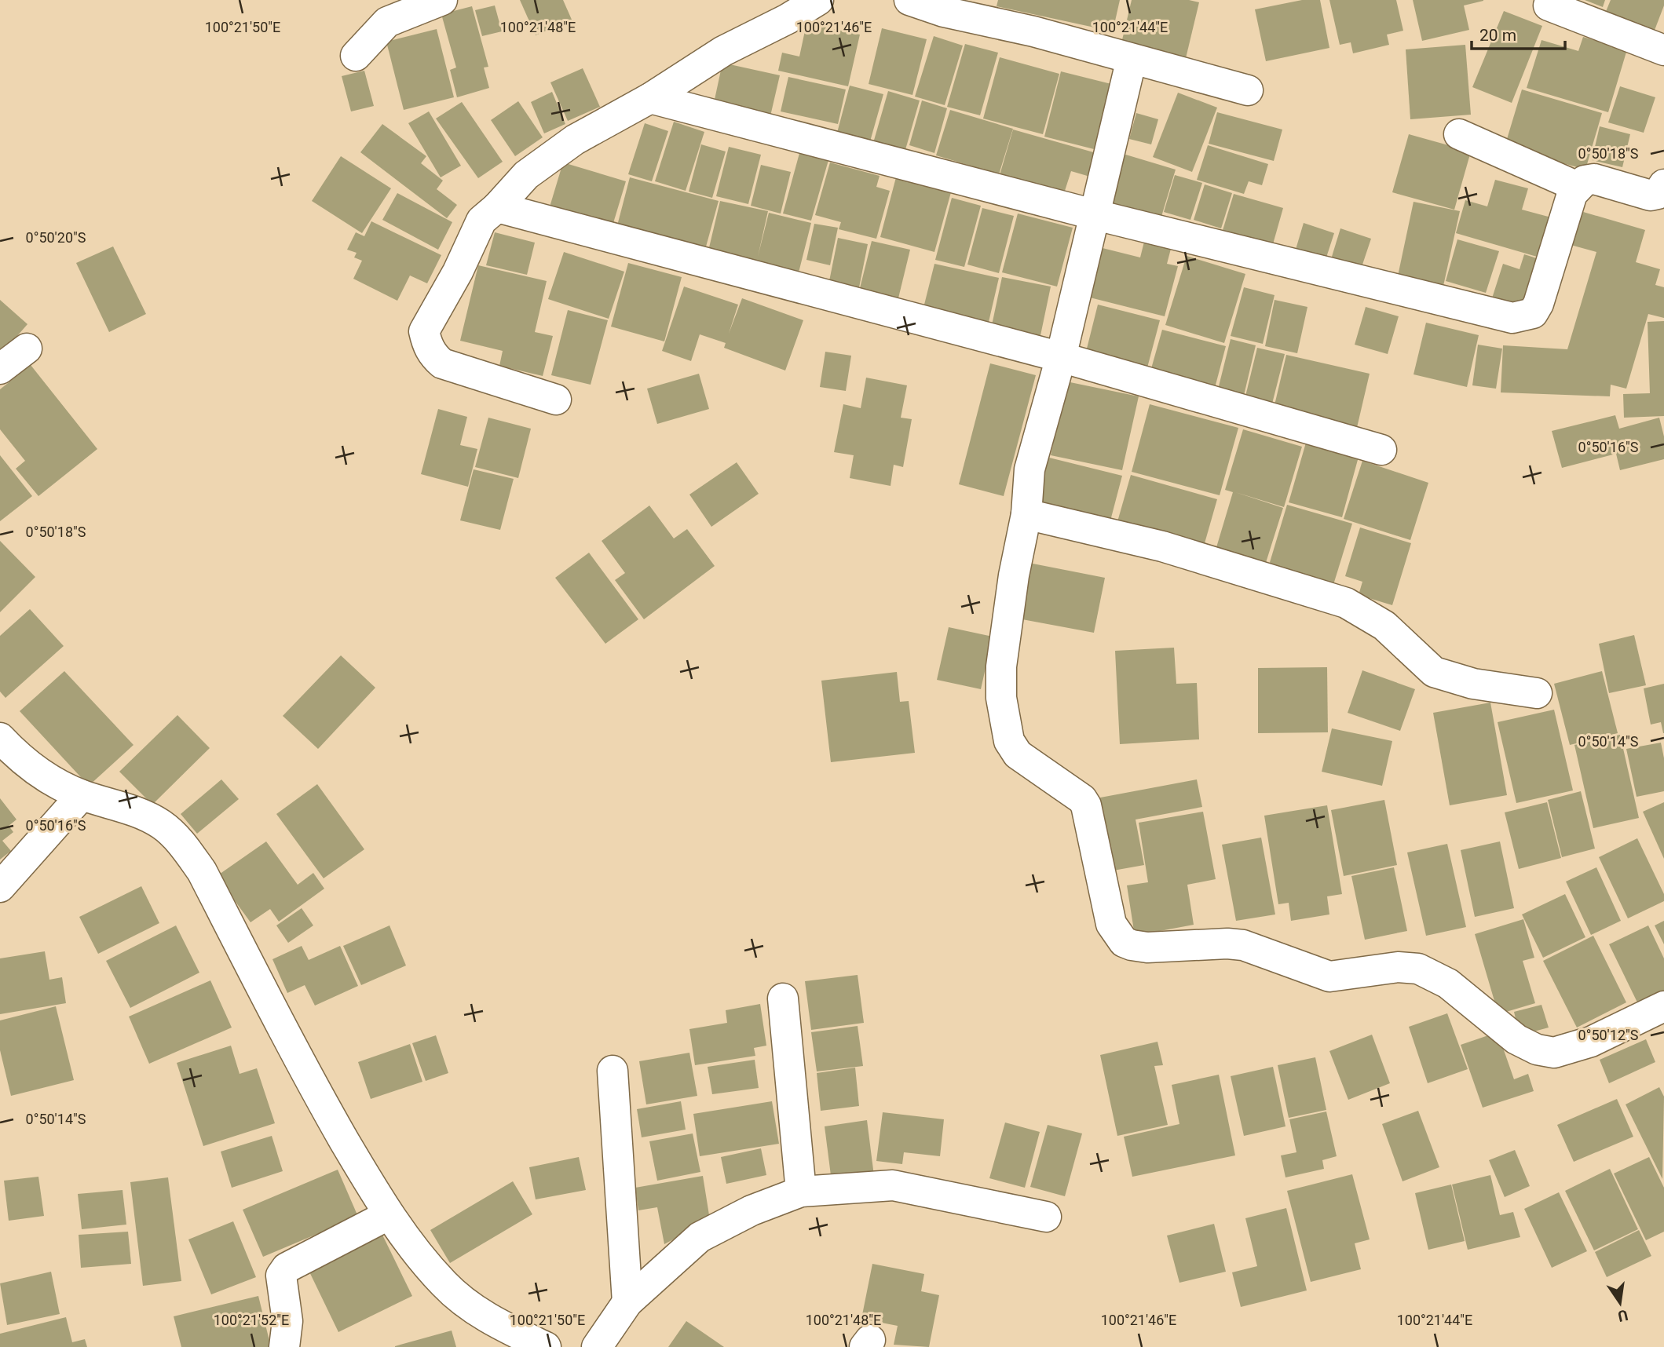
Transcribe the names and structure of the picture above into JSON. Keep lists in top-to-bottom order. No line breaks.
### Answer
{"scale_bar":"20 m","north":"bottom","coordinates":["100°21'50\"E","100°21'48\"E","100°21'46\"E","100°21'44\"E","0°50'18\"S","0°50'20\"S","0°50'16\"S","0°50'14\"S","0°50'12\"S","100°21'52\"E"]}
